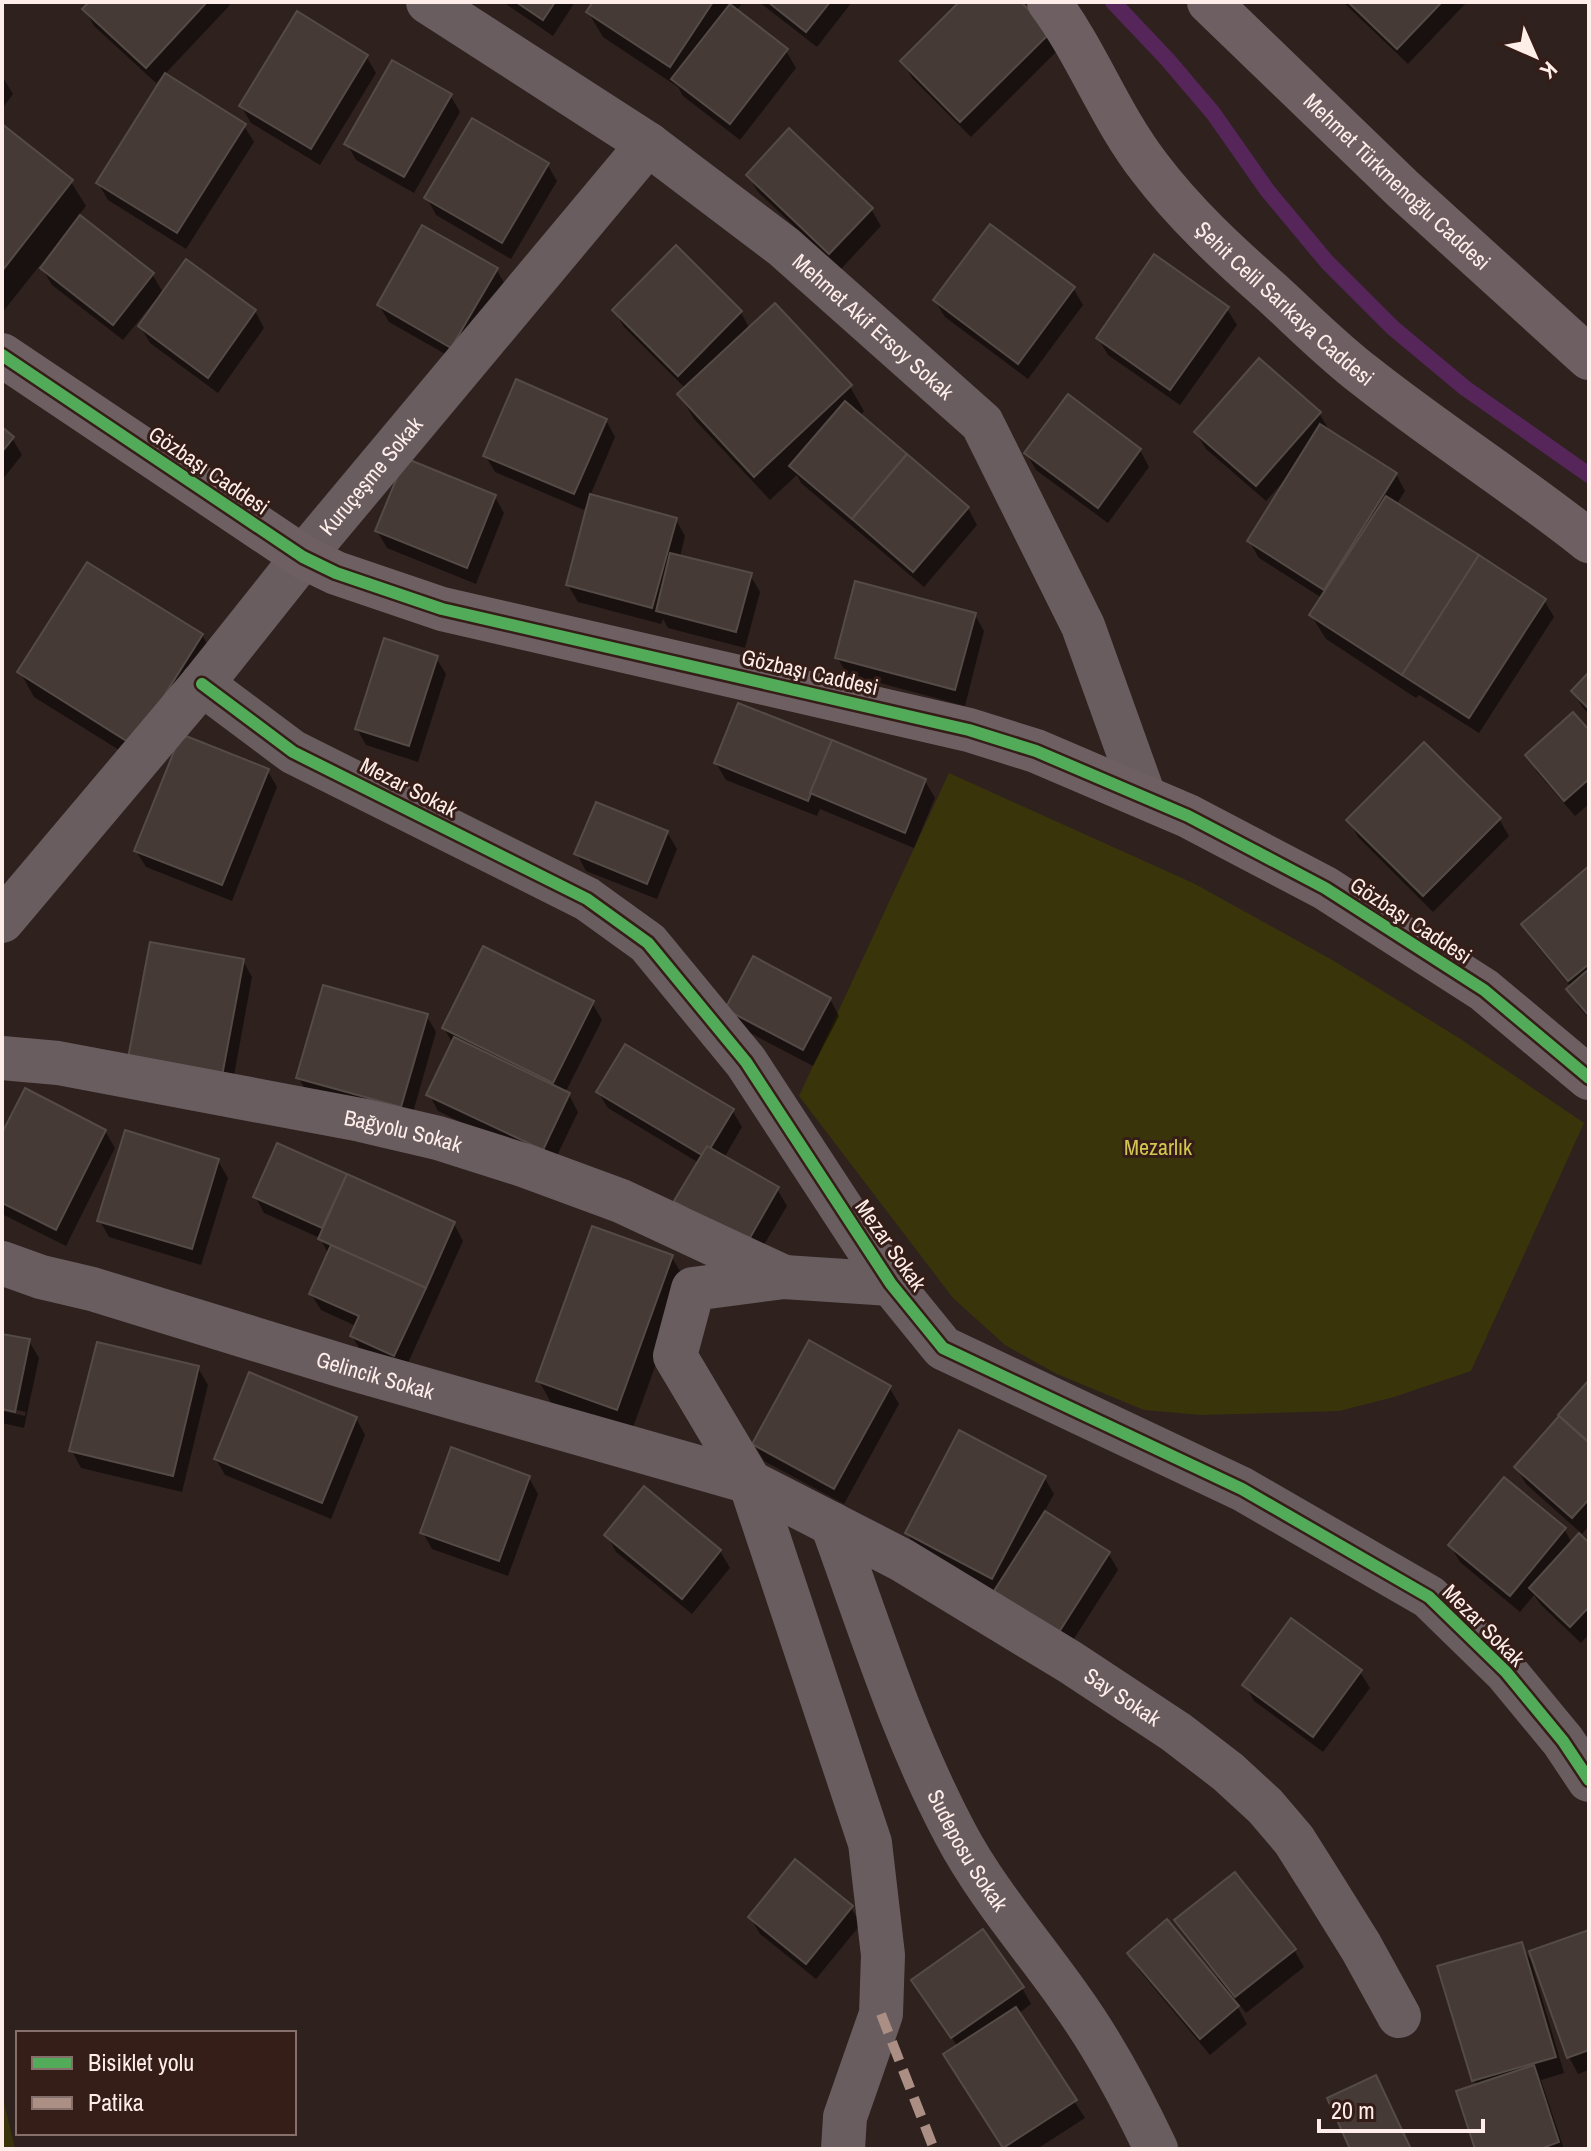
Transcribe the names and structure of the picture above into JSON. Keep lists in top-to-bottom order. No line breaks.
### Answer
{"streets":{"street":["Mehmet Türkmenoğlu Caddesi","Şehit Celil Sarıkaya Caddesi","Mehmet Akif Ersoy Sokak","Gözbaşı Caddesi","Kuruçeşme Sokak","Mezar Sokak","Bağyolu Sokak","Gelincik Sokak","Say Sokak","Sudeposu Sokak"]},"crossings":[["Mehmet Akif Ersoy Sokak","Gözbaşı Caddesi"],["Mehmet Akif Ersoy Sokak","Kuruçeşme Sokak"],["Gözbaşı Caddesi","Kuruçeşme Sokak"],["Kuruçeşme Sokak","Mezar Sokak"],["Gelincik Sokak","Say Sokak"],["Say Sokak","Sudeposu Sokak"]],"parks":["Mezarlık"],"legend":["Bisiklet yolu","Patika"],"scale_bar":"20 m","north":"bottom right"}
